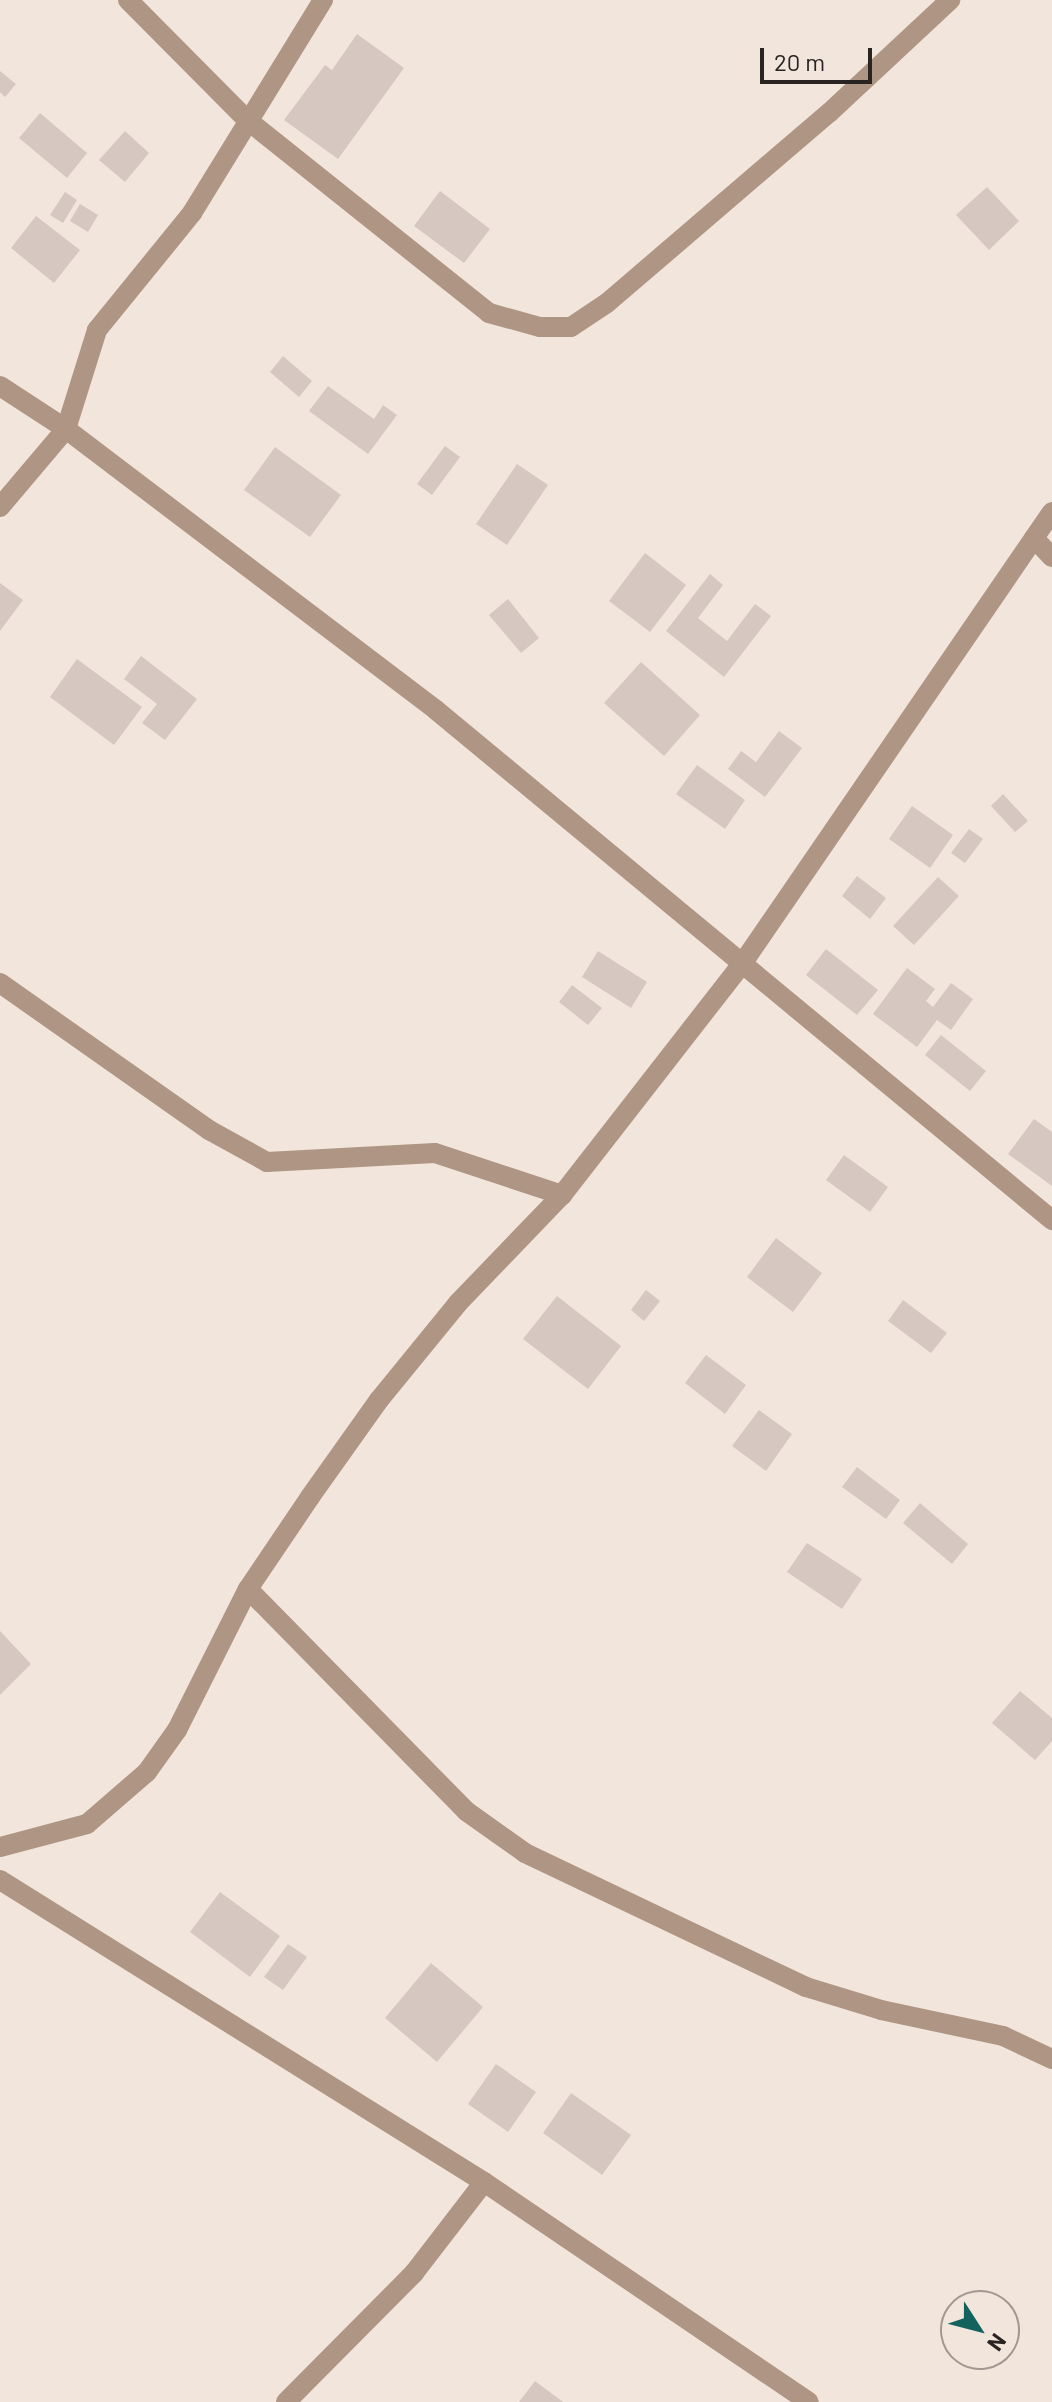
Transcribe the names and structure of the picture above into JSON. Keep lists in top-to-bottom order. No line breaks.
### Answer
{"scale_bar":"20 m","north":"bottom right"}
